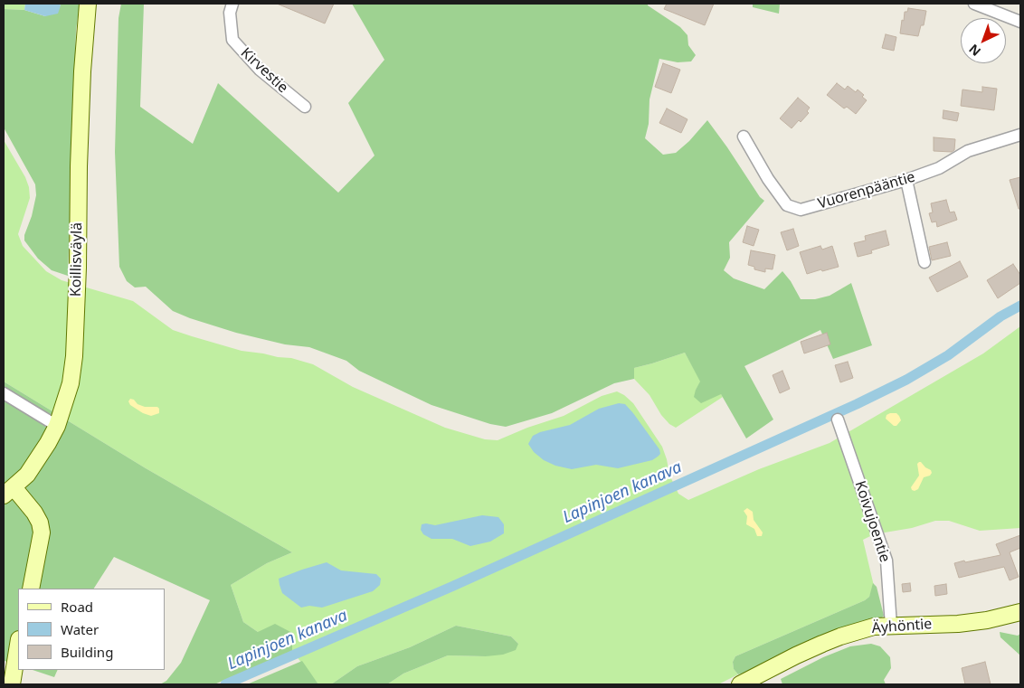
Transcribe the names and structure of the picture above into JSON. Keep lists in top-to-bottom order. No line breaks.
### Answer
{"streets":{"main road":["Koillisväylä","Äyhöntie"],"street":["Kirvestie","Vuorenpääntie","Koivujoentie"]},"crossings":[["Koivujoentie","Äyhöntie"]],"water":["Lapinjoen kanava"],"legend":["Road","Water","Building"],"north":"bottom left"}
